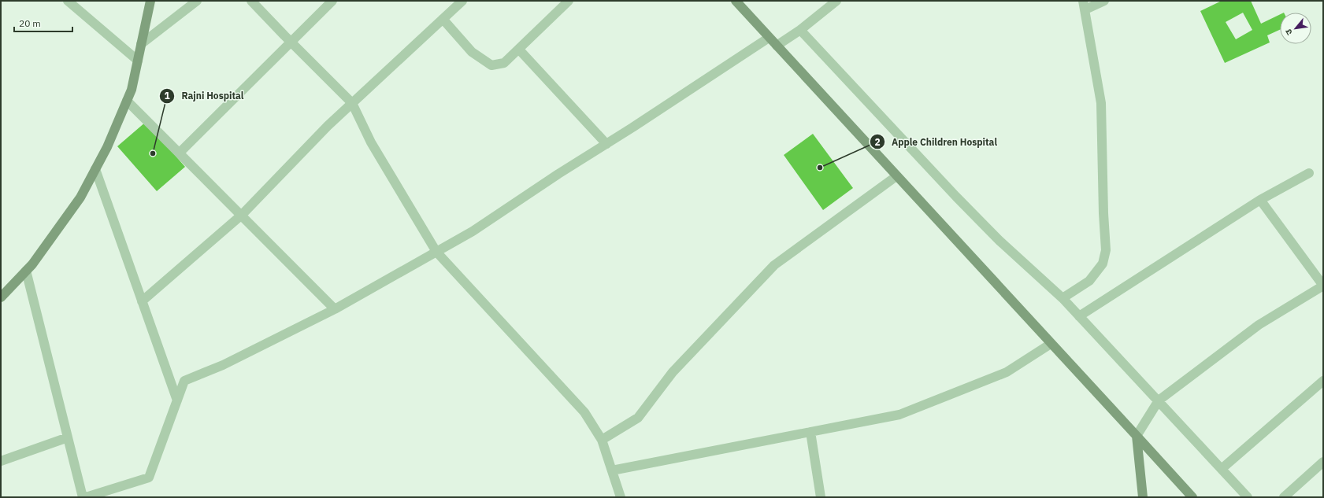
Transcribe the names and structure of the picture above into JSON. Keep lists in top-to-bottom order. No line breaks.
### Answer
{"places":["Rajni Hospital","Apple Children Hospital"],"scale_bar":"20 m","north":"bottom left"}
